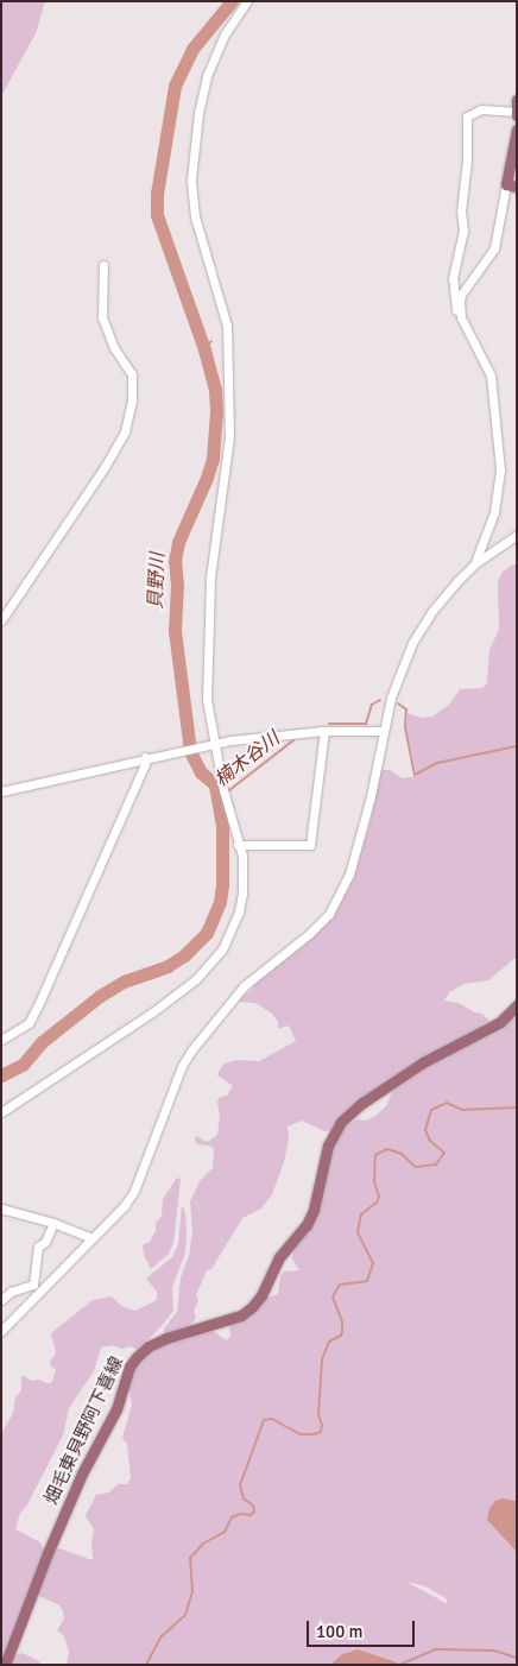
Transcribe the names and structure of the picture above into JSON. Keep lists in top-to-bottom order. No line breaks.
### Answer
{"streets":{"main road":["畑毛東貝野阿下喜線"]},"water":["貝野川","楠木谷川"],"scale_bar":"100 m"}
